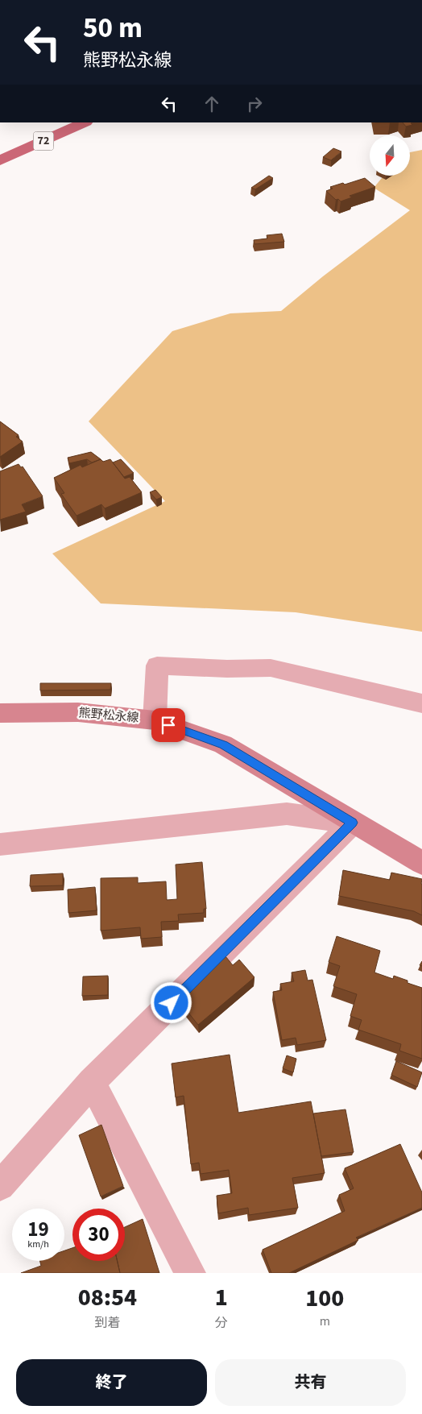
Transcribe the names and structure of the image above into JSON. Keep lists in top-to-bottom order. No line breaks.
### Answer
{"streets":{"main road":["72","熊野松永線"]},"north":"bottom","page":{"turn":["50 m","熊野松永線"],"speed":"19 km/h","limit":"30","eta":["08:54","到着","1","分","100","m"],"buttons":["終了","共有"]}}
